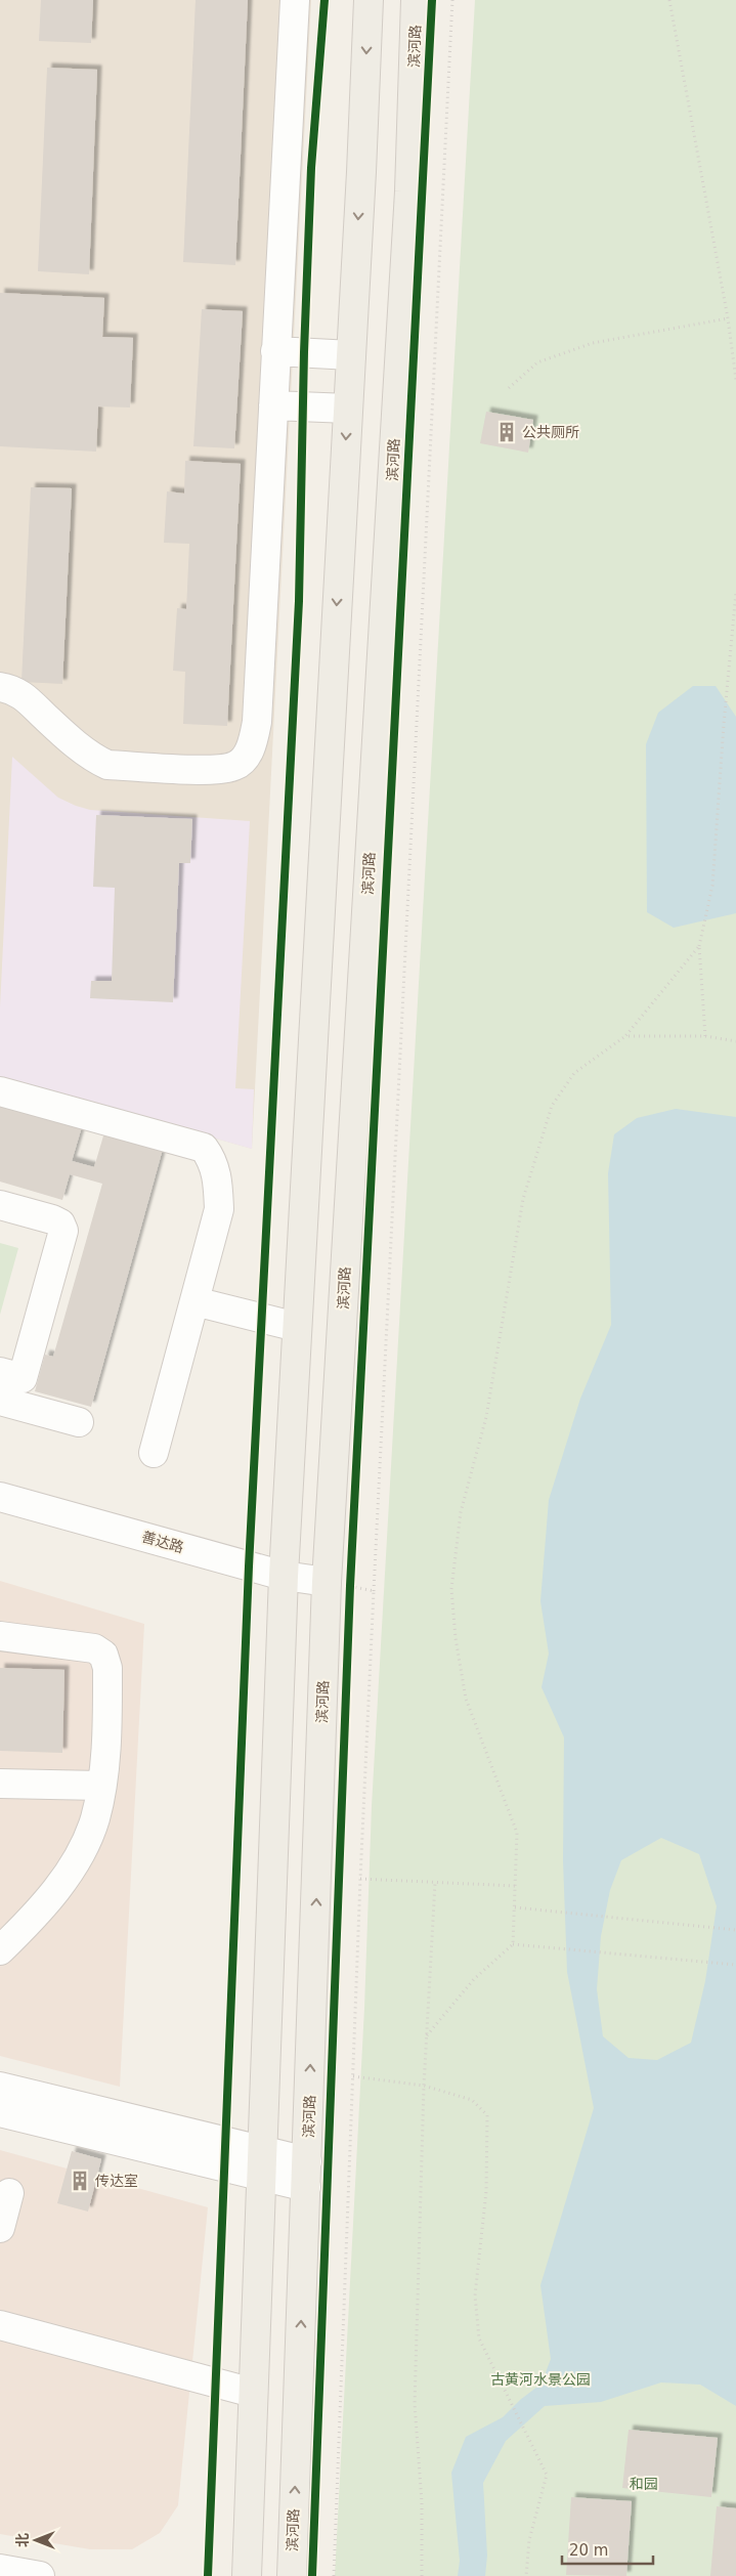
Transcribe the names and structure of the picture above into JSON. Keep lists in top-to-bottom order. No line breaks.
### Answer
{"streets":{"main road":["滨河路"],"street":["善达路"]},"crossings":[["滨河路","善达路"]],"parks":["古黄河水景公园","和园"],"places":{"building":["公共厕所","传达室"]},"scale_bar":"20 m","north":"left"}
